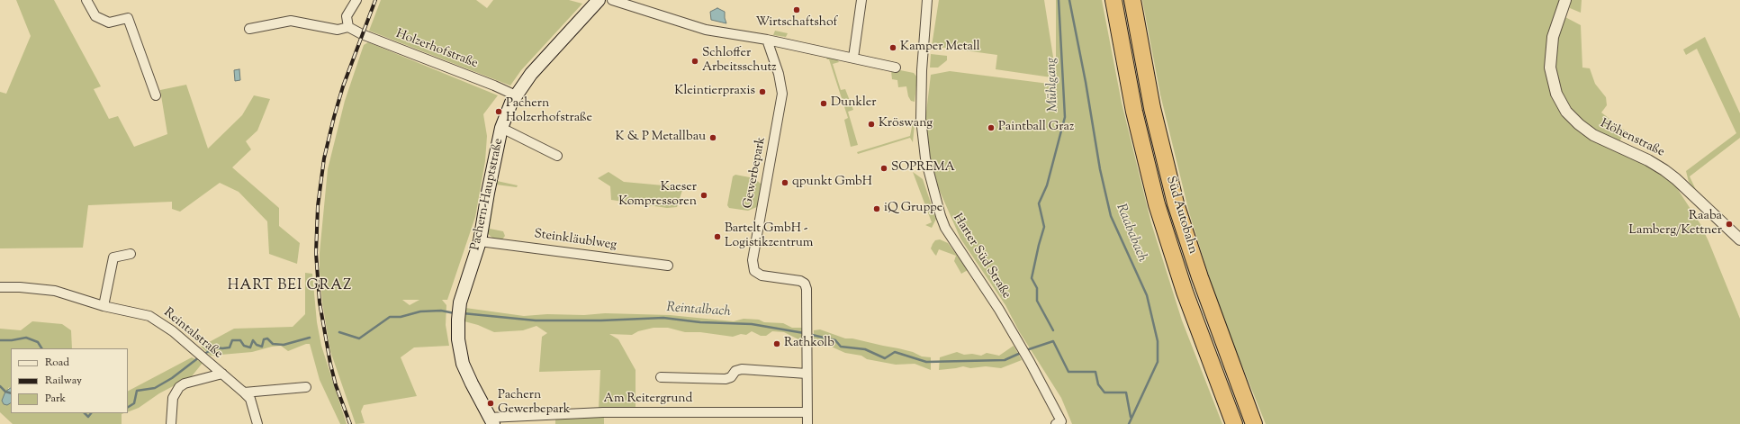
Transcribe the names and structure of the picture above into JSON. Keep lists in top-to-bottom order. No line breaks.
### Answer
{"streets":{"highway":["Süd Autobahn"],"main road":["Pachern-Hauptstraße"],"street":["Holzerhofstraße","Höhenstraße","Gewerbepark","Steinkläublweg","Harter Süd Straße","Reintalstraße","Am Reitergrund"]},"crossings":[["Holzerhofstraße","Pachern-Hauptstraße"],["Gewerbepark","Am Reitergrund"],["Pachern-Hauptstraße","Steinkläublweg"],["Pachern-Hauptstraße","Am Reitergrund"]],"districts":["HART BEI GRAZ"],"water":["Mühlgang","Raababach","Reintalbach"],"places":["Wirtschaftshof","Kamper Metall","Schloffer Arbeitsschutz","Kleintierpraxis","Dunkler","Pachern Holzerhofstraße","Kröswang","Paintball Graz","K & P Metallbau","SOPREMA","qpunkt GmbH","Kaeser Kompressoren","iQ Gruppe","Raaba Lamberg/Kettner","Bartelt GmbH - Logistikzentrum","Rathkolb","Pachern Gewerbepark"],"legend":["Road","Railway","Park"]}
